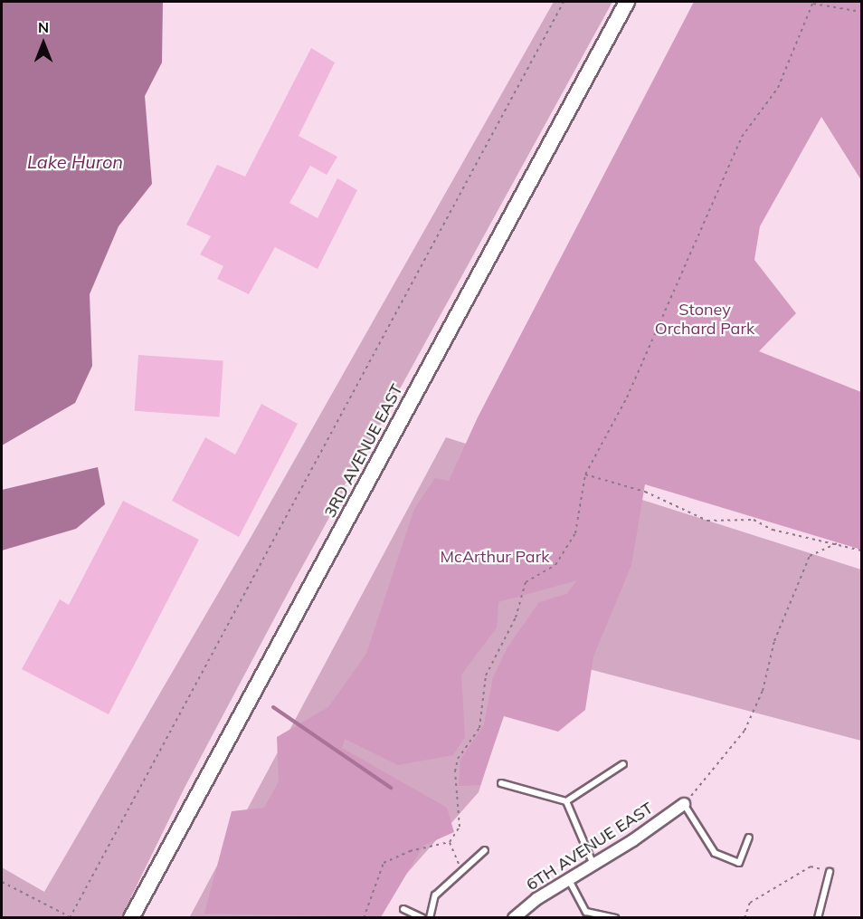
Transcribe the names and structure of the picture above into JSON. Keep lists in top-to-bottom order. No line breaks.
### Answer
{"streets":{"main road":["3RD AVENUE EAST"],"street":["6TH AVENUE EAST"]},"water":["Lake Huron"],"parks":["Stoney Orchard Park","McArthur Park"],"north":"top"}
